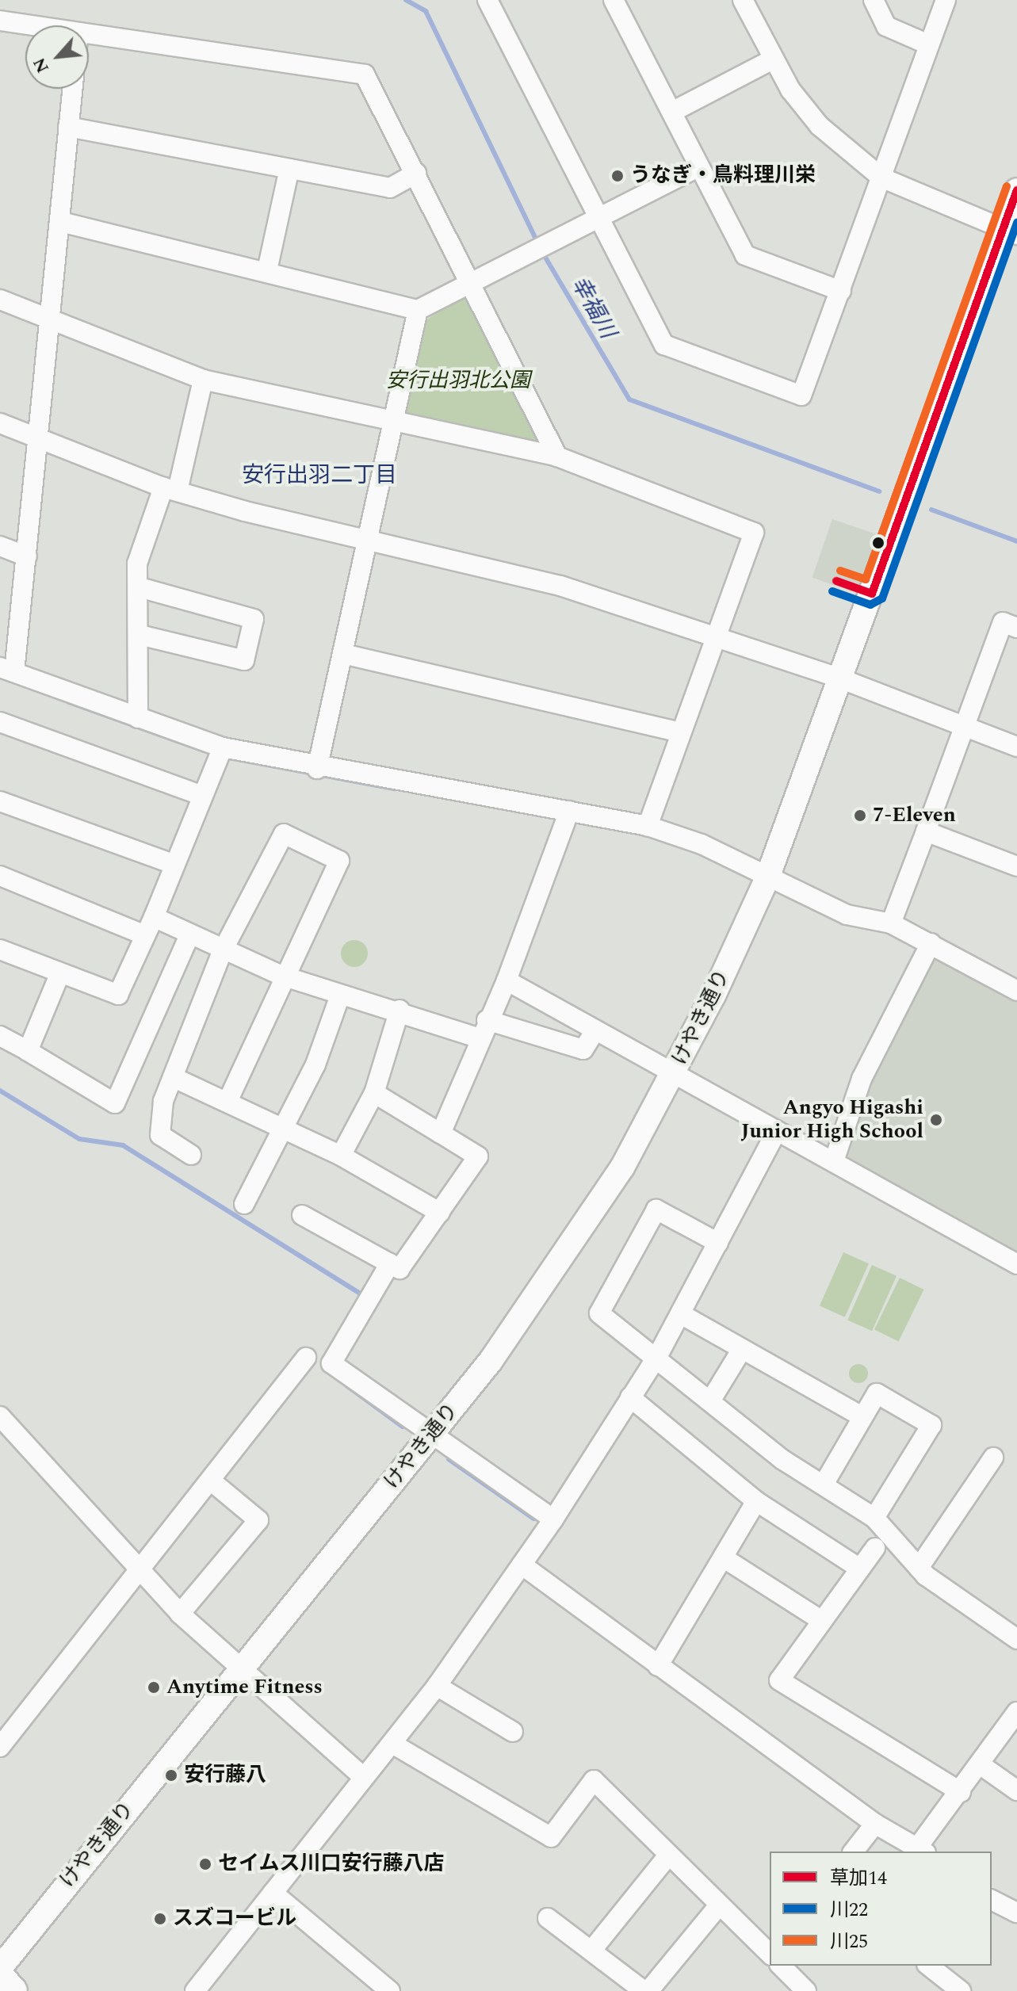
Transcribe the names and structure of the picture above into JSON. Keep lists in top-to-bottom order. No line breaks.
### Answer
{"streets":{"street":["けやき通り"]},"districts":["安行出羽二丁目"],"water":["幸福川"],"parks":["安行出羽北公園"],"places":["うなぎ・鳥料理川栄","7-Eleven","Angyo Higashi Junior High School","Anytime Fitness","安行藤八","セイムス川口安行藤八店","スズコービル"],"lines":["transit line 川25","transit line 草加14","transit line 川22"],"legend":["草加14","川22","川25"],"north":"bottom left"}
